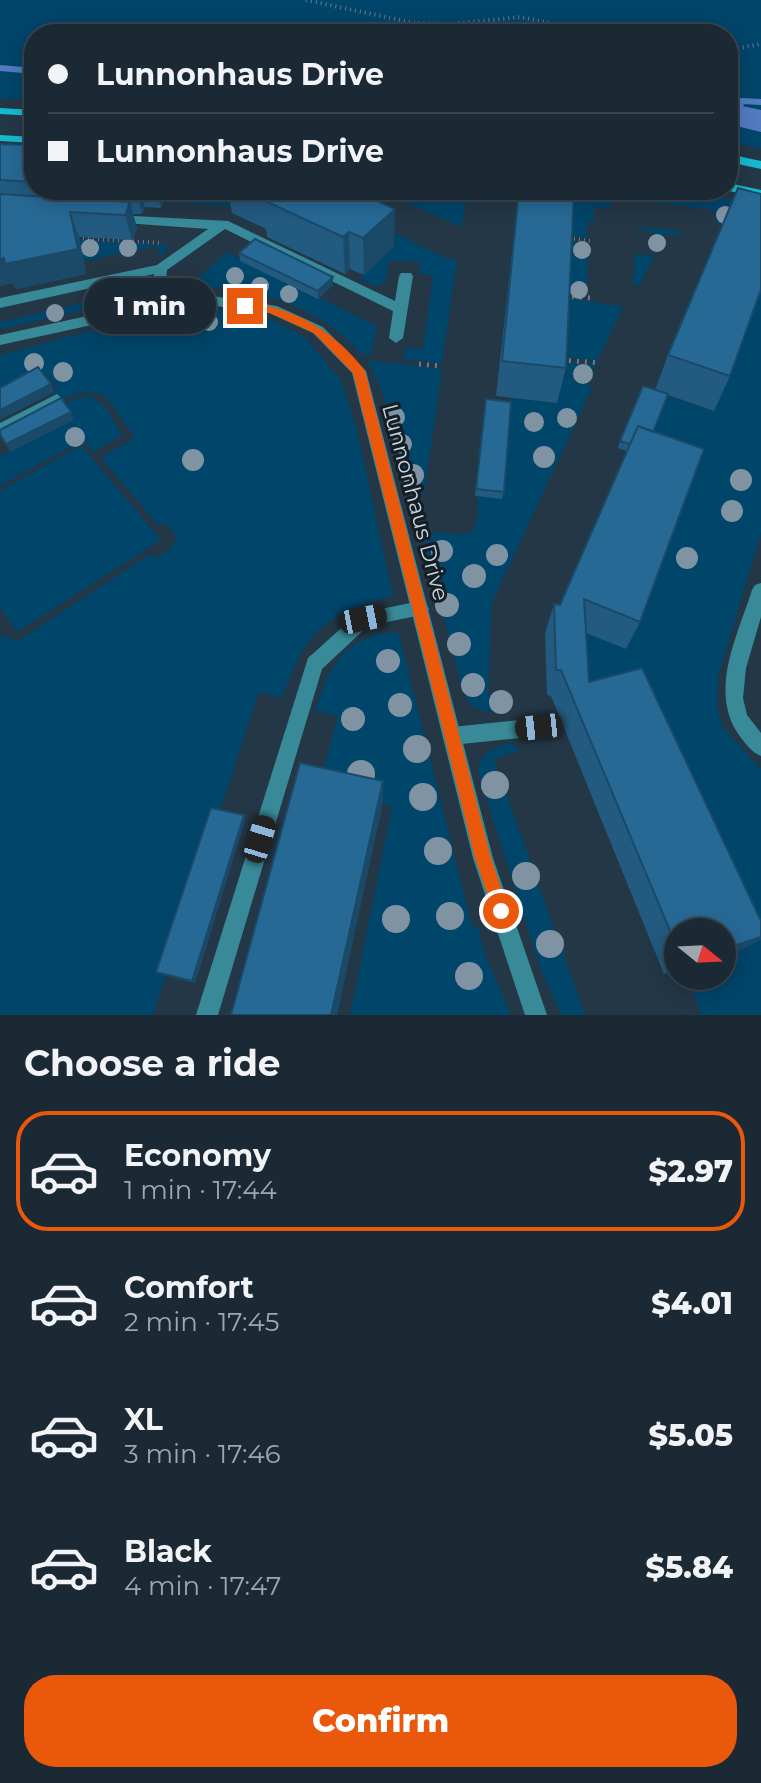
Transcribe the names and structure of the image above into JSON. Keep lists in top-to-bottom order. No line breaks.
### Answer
{"streets":{"street":["Lunnonhaus Drive"]},"north":"right","page":{"banner":["Lunnonhaus Drive","Lunnonhaus Drive"],"bubble":"1 min","heading":"Choose a ride","list":[{"name":"Economy","note":"1 min · 17:44","value":"$2.97"},{"name":"Comfort","note":"2 min · 17:45","value":"$4.01"},{"name":"XL","note":"3 min · 17:46","value":"$5.05"},{"name":"Black","note":"4 min · 17:47","value":"$5.84"}],"buttons":"Confirm"}}
